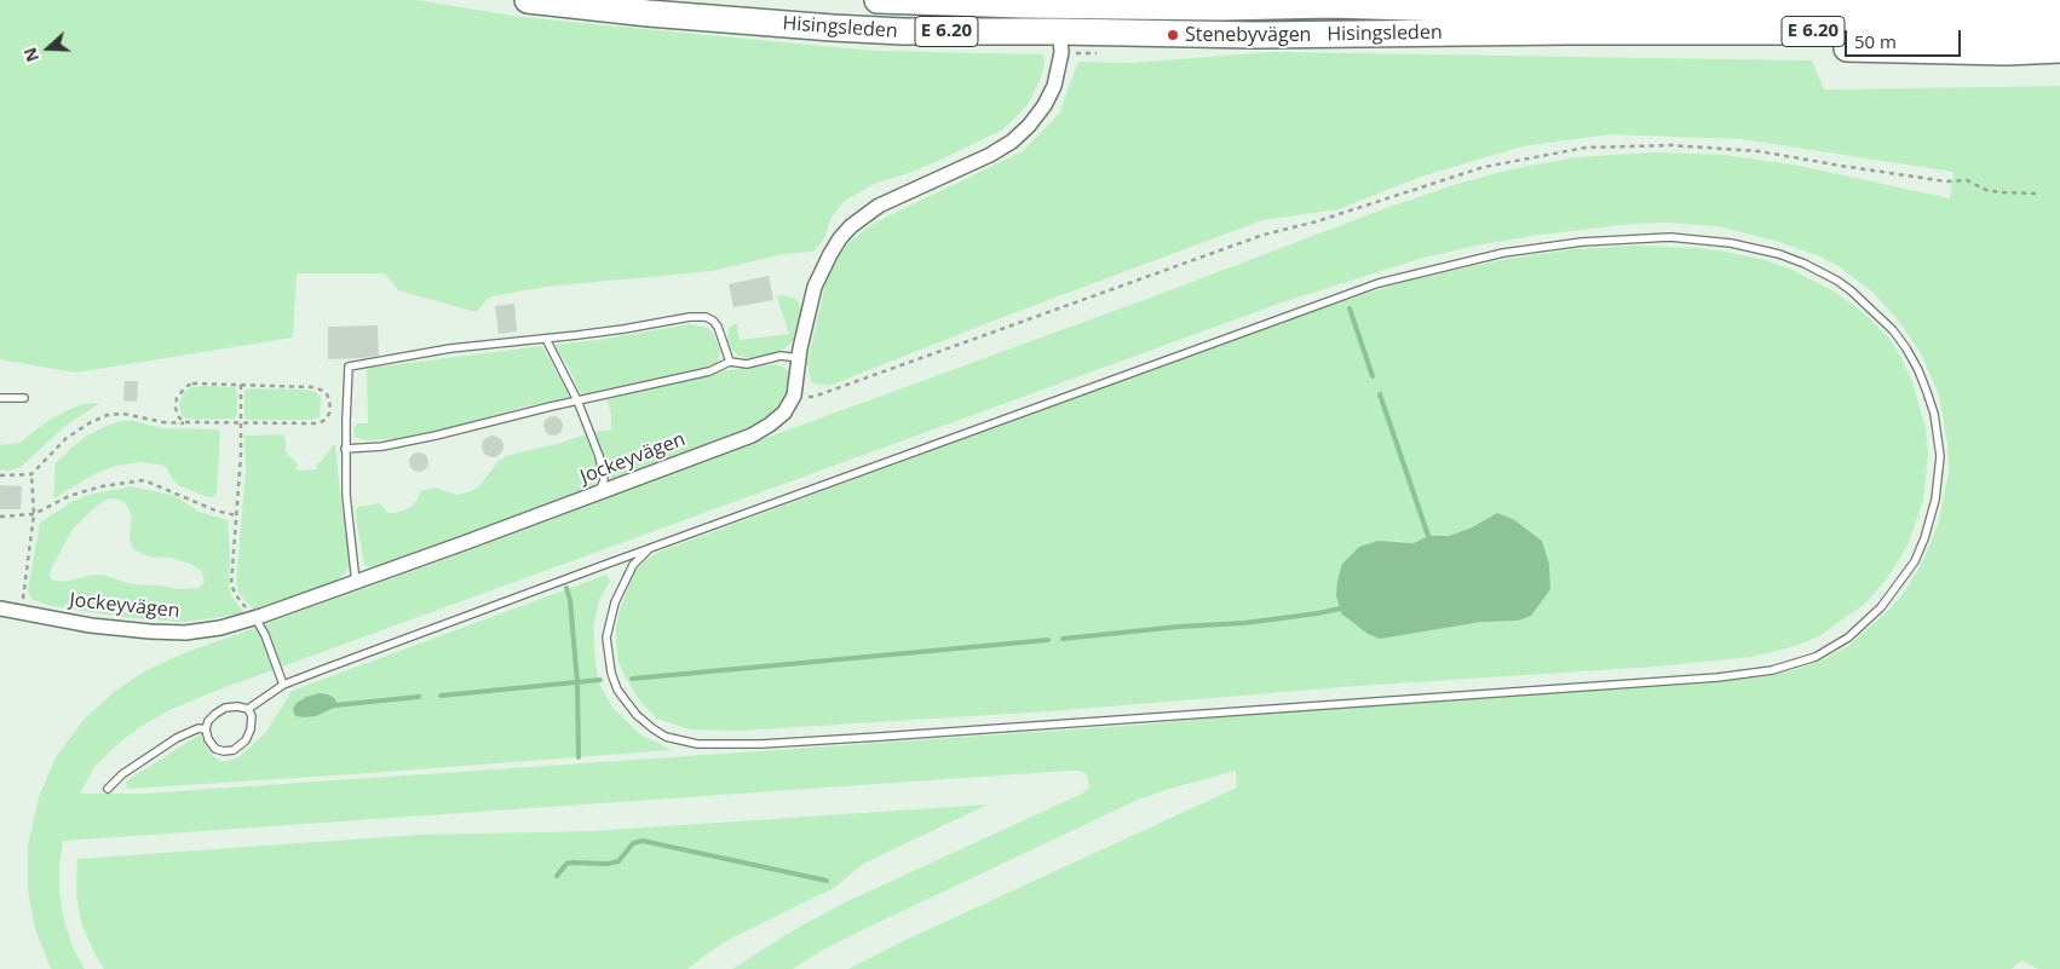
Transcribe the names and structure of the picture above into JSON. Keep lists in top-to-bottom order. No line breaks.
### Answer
{"streets":{"highway":["Hisingsleden","E 6.20"],"street":["Jockeyvägen"]},"places":["Stenebyvägen"],"scale_bar":"50 m","north":"left"}
